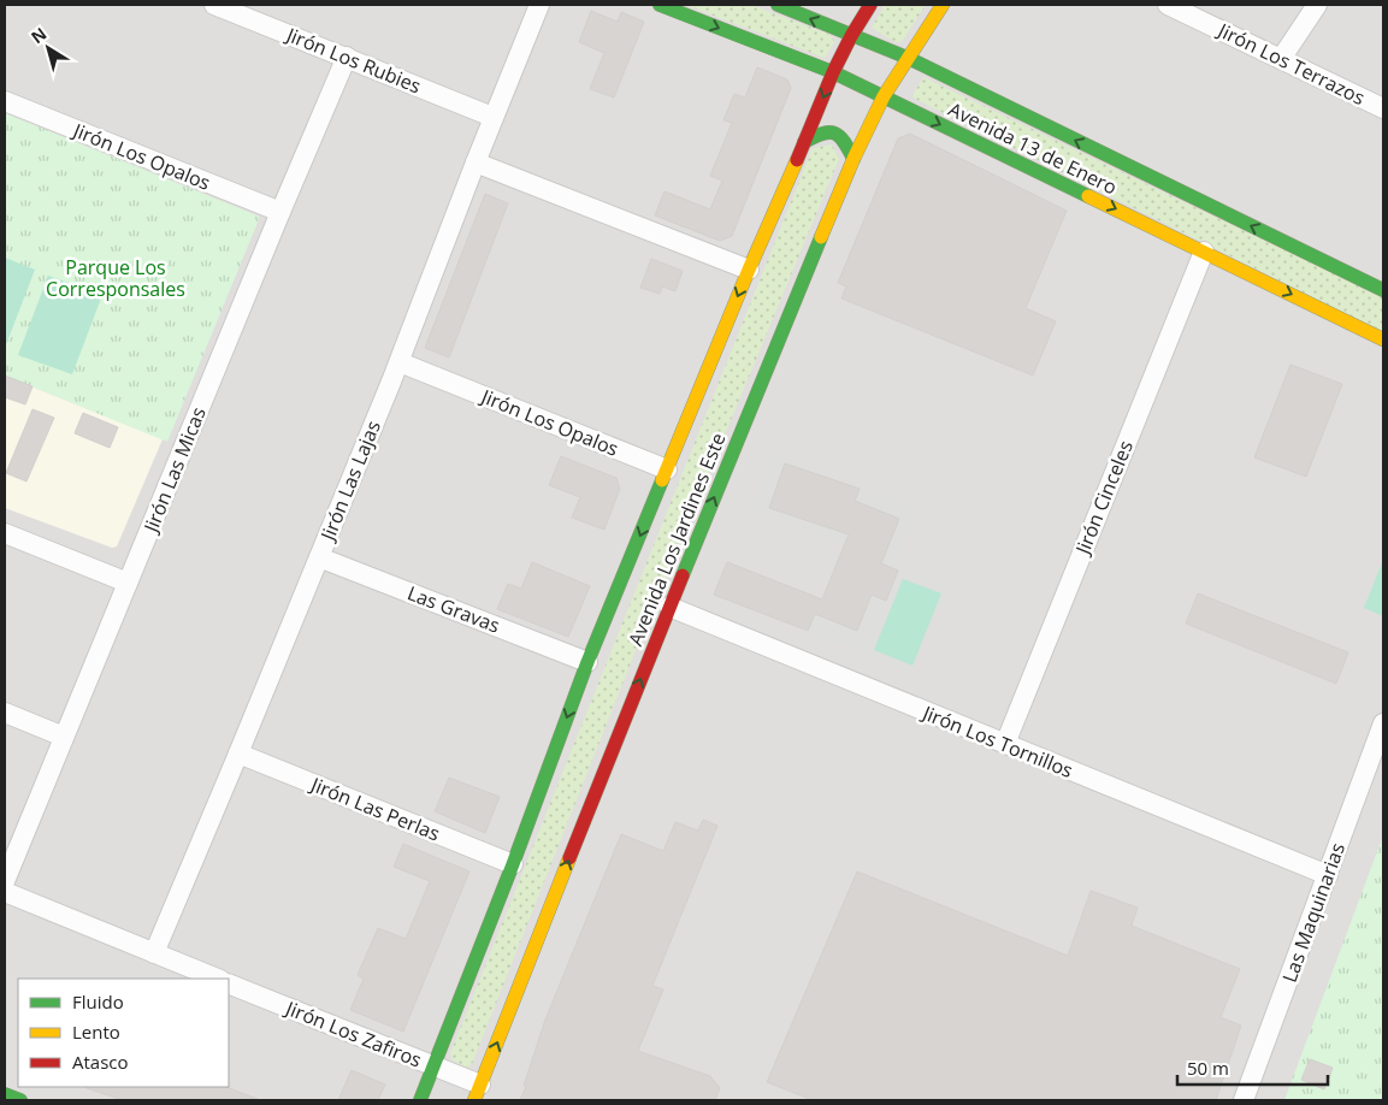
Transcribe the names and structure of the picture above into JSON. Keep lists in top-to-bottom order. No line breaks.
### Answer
{"streets":{"main road":["Avenida 13 de Enero","Avenida Los Jardines Este"],"street":["Jirón Los Rubies","Jirón Los Terrazos","Jirón Los Opalos","Jirón Las Micas","Jirón Las Lajas","Jirón Cinceles","Las Gravas","Jirón Los Tornillos","Jirón Las Perlas","Las Maquinarias","Jirón Los Zafiros"]},"crossings":[["Jirón Los Rubies","Jirón Las Micas"],["Jirón Los Rubies","Jirón Las Lajas"],["Avenida 13 de Enero","Jirón Cinceles"],["Avenida 13 de Enero","Avenida Los Jardines Este"],["Jirón Los Opalos","Jirón Las Micas"],["Jirón Los Opalos","Jirón Las Lajas"],["Jirón Los Opalos","Avenida Los Jardines Este"],["Jirón Las Lajas","Las Gravas"],["Jirón Las Lajas","Jirón Las Perlas"],["Jirón Cinceles","Jirón Los Tornillos"],["Avenida Los Jardines Este","Las Gravas"],["Avenida Los Jardines Este","Jirón Los Tornillos"],["Avenida Los Jardines Este","Jirón Las Perlas"],["Avenida Los Jardines Este","Jirón Los Zafiros"],["Jirón Los Tornillos","Las Maquinarias"]],"parks":["Parque Los Corresponsales"],"legend":["Fluido","Lento","Atasco"],"scale_bar":"50 m","north":"top left"}
